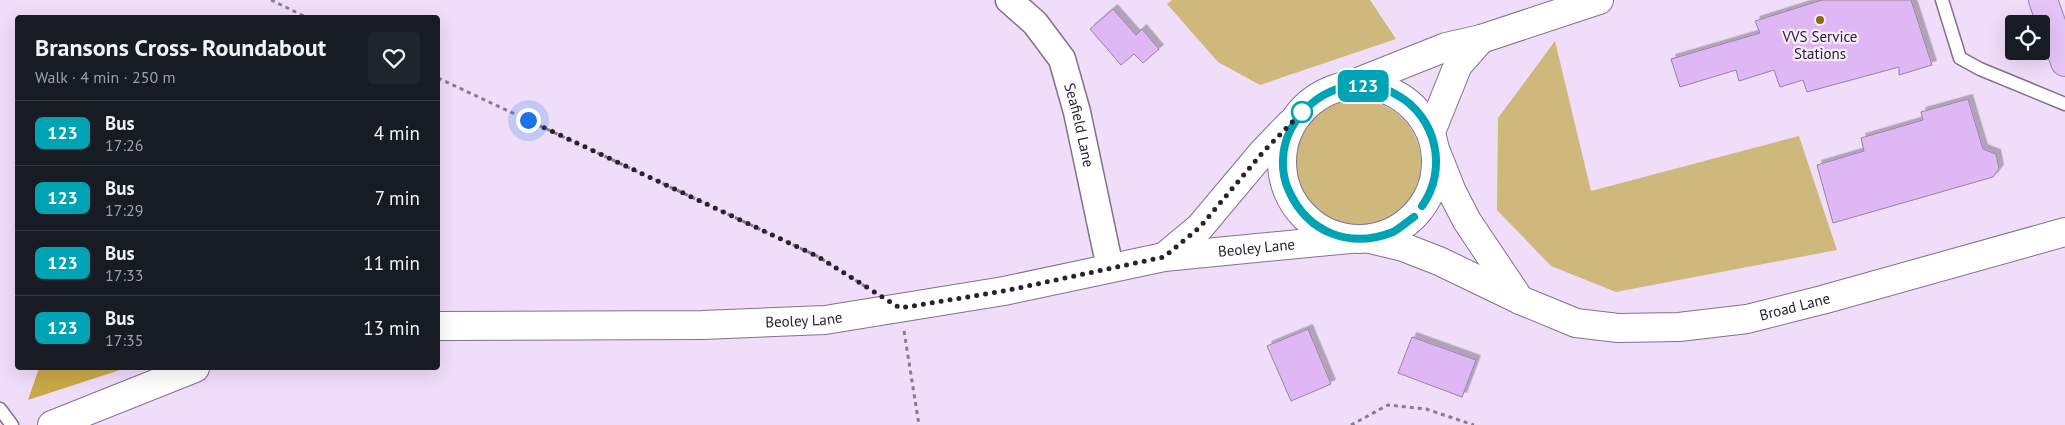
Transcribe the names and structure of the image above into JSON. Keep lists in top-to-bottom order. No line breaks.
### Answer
{"streets":{"main road":["Beoley Lane","Broad Lane"],"street":["Seafield Lane"]},"crossings":[["Seafield Lane","Beoley Lane"],["Beoley Lane","Broad Lane"]],"places":["VVS Service Stations"],"lines":["bus line 123"],"page":{"on_map":"123","heading":["Bransons Cross- Roundabout","Walk · 4 min · 250 m"],"list":[{"mark":"123","name":"Bus","note":"17:26","value":"4 min"},{"mark":"123","name":"Bus","note":"17:29","value":"7 min"},{"mark":"123","name":"Bus","note":"17:33","value":"11 min"},{"mark":"123","name":"Bus","note":"17:35","value":"13 min"}]}}
